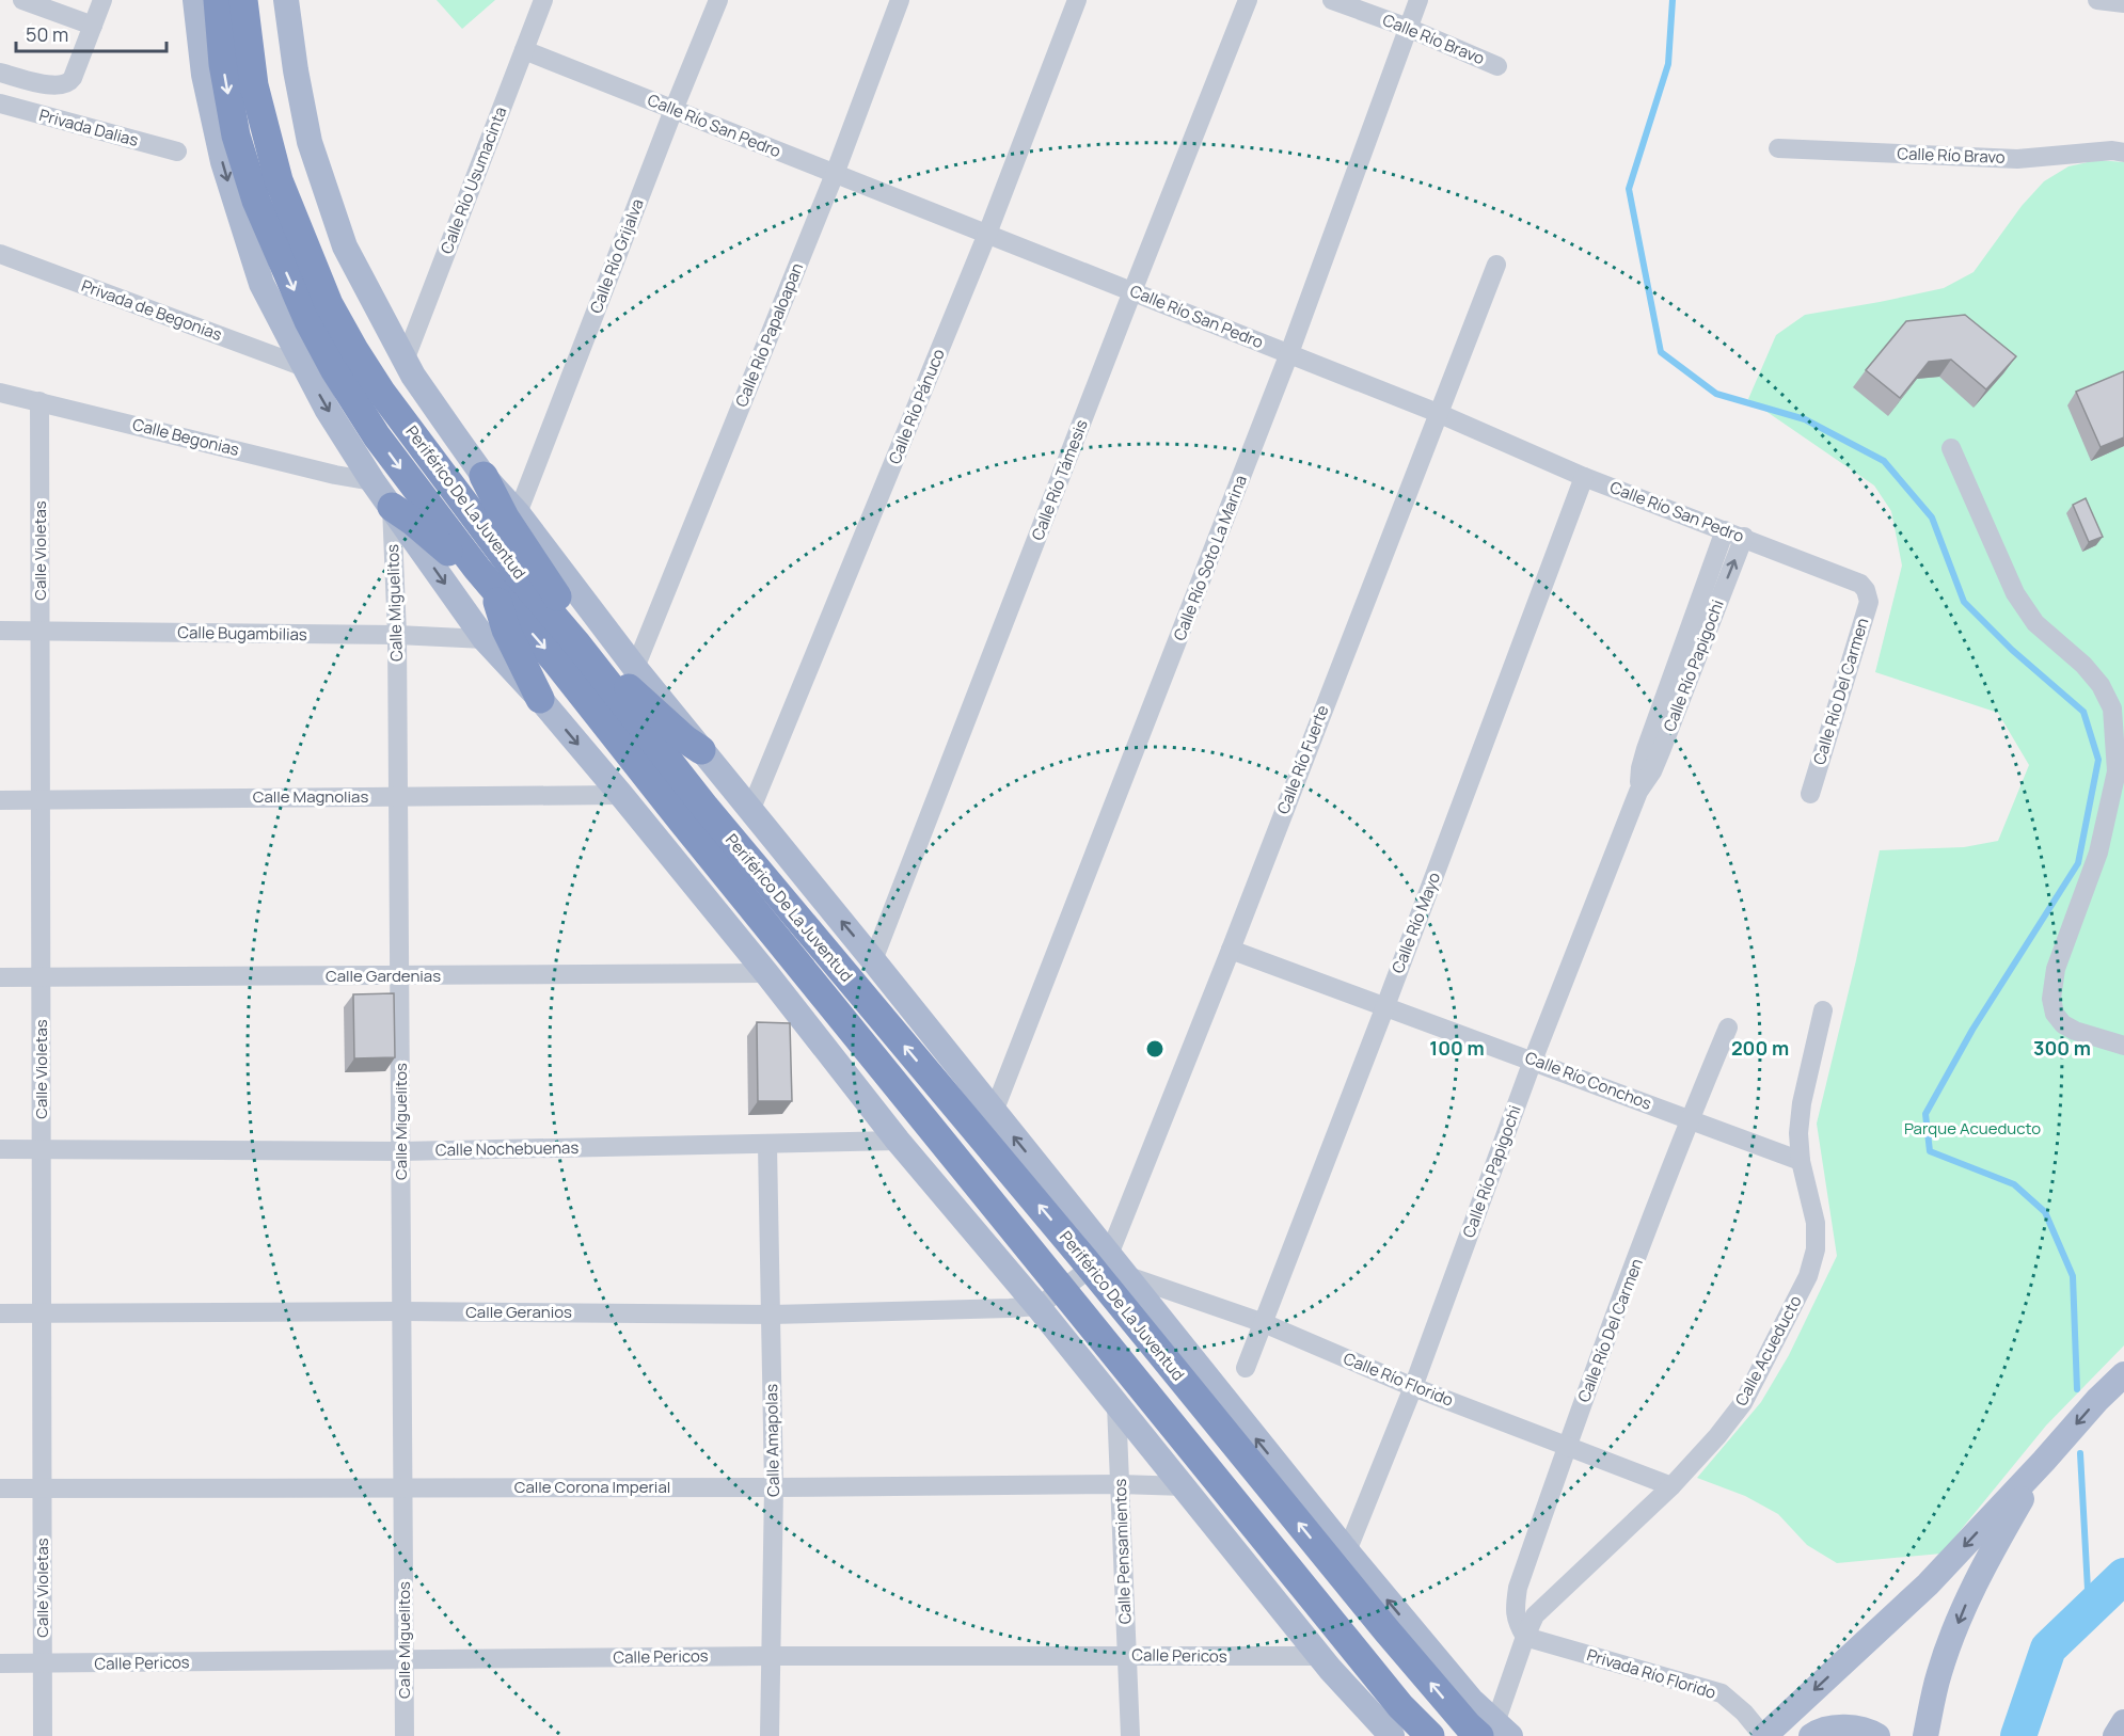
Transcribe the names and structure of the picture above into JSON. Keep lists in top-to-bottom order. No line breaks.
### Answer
{"streets":{"highway":["Periférico De La Juventud"],"street":["Calle Río Bravo","Calle Río San Pedro","Privada Dalias","Calle Río Usumacinta","Calle Río Grijalva","Privada de Begonias","Calle Río Papaloapan","Calle Río Pánuco","Calle Begonias","Calle Río Támesis","Calle Violetas","Calle Río Soto La Marina","Calle Miguelitos","Calle Bugambilias","Calle Río Papigochi","Calle Río Del Carmen","Calle Río Fuerte","Calle Magnolias","Calle Río Mayo","Calle Gardenias","Calle Río Conchos","Calle Nochebuenas","Calle Geranios","Calle Acueducto","Calle Río Florido","Calle Amapolas","Calle Corona Imperial","Calle Pensamientos","Calle Pericos","Privada Río Florido"]},"crossings":[["Calle Río Bravo","Calle Río Soto La Marina"],["Calle Río San Pedro","Calle Río Usumacinta"],["Calle Río San Pedro","Calle Río Grijalva"],["Calle Río San Pedro","Calle Río Papaloapan"],["Calle Río San Pedro","Calle Río Pánuco"],["Calle Río San Pedro","Calle Río Támesis"],["Calle Río San Pedro","Calle Río Soto La Marina"],["Calle Río San Pedro","Calle Río Papigochi"],["Calle Río San Pedro","Calle Río Del Carmen"],["Calle Río San Pedro","Calle Río Fuerte"],["Calle Río San Pedro","Calle Río Mayo"],["Calle Río Usumacinta","Periférico De La Juventud"],["Calle Río Grijalva","Periférico De La Juventud"],["Calle Río Papaloapan","Periférico De La Juventud"],["Calle Río Pánuco","Periférico De La Juventud"],["Calle Begonias","Calle Violetas"],["Calle Río Támesis","Periférico De La Juventud"],["Periférico De La Juventud","Calle Río Soto La Marina"],["Periférico De La Juventud","Calle Río Papigochi"],["Periférico De La Juventud","Calle Río Fuerte"],["Periférico De La Juventud","Calle Acueducto"],["Periférico De La Juventud","Calle Río Florido"],["Calle Violetas","Calle Bugambilias"],["Calle Violetas","Calle Magnolias"],["Calle Violetas","Calle Gardenias"],["Calle Violetas","Calle Nochebuenas"],["Calle Violetas","Calle Geranios"],["Calle Violetas","Calle Corona Imperial"],["Calle Violetas","Calle Pericos"],["Calle Miguelitos","Calle Bugambilias"],["Calle Miguelitos","Calle Magnolias"],["Calle Miguelitos","Calle Gardenias"],["Calle Miguelitos","Calle Nochebuenas"],["Calle Miguelitos","Calle Geranios"],["Calle Miguelitos","Calle Corona Imperial"],["Calle Miguelitos","Calle Pericos"],["Calle Río Papigochi","Calle Río Conchos"],["Calle Río Papigochi","Calle Río Florido"],["Calle Río Del Carmen","Calle Río Conchos"],["Calle Río Del Carmen","Calle Acueducto"],["Calle Río Del Carmen","Calle Río Florido"],["Calle Río Del Carmen","Privada Río Florido"],["Calle Río Fuerte","Calle Río Conchos"],["Calle Río Fuerte","Calle Río Florido"],["Calle Río Mayo","Calle Río Conchos"],["Calle Río Mayo","Calle Río Florido"],["Calle Río Conchos","Calle Acueducto"],["Calle Nochebuenas","Calle Amapolas"],["Calle Geranios","Calle Amapolas"],["Calle Acueducto","Calle Río Florido"],["Calle Acueducto","Privada Río Florido"],["Calle Amapolas","Calle Corona Imperial"],["Calle Amapolas","Calle Pericos"],["Calle Corona Imperial","Calle Pensamientos"],["Calle Pensamientos","Calle Pericos"]],"parks":["Parque Acueducto"],"scale_bar":"50 m","rings":["100 m","200 m","300 m"]}
